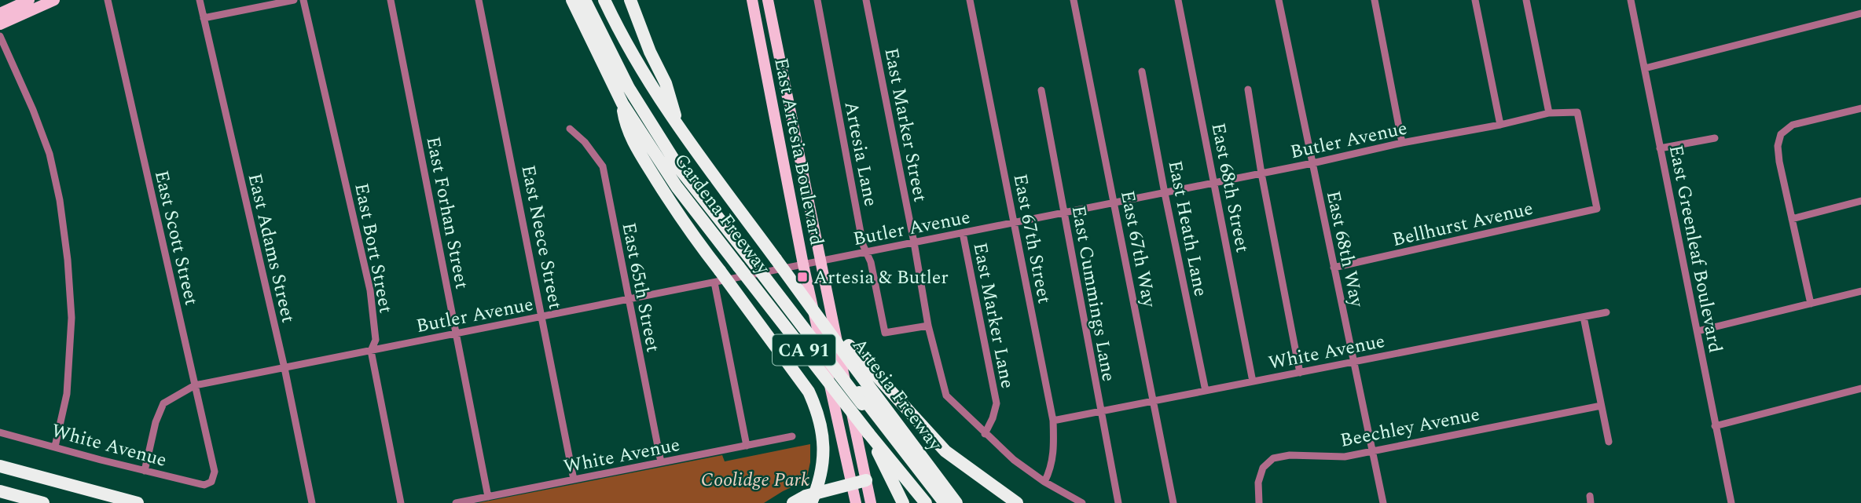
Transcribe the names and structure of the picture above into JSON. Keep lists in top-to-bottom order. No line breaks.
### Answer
{"streets":{"highway":["Gardena Freeway","CA 91","Artesia Freeway"],"main road":["East Artesia Boulevard"],"street":["East Marker Street","Butler Avenue","Artesia Lane","East 68th Street","East Forhan Street","Bellhurst Avenue","East Heath Lane","East Neece Street","East Scott Street","East 67th Street","East Adams Street","East Bort Street","East 67th Way","East 68th Way","East Greenleaf Boulevard","East 65th Street","East Cummings Lane","East Marker Lane","White Avenue","Beechley Avenue"]},"crossings":[["East Marker Street","Butler Avenue"],["East Marker Street","Artesia Lane"],["East Marker Street","East 67th Street"],["East Marker Street","East Marker Lane"],["Butler Avenue","East Artesia Boulevard"],["Butler Avenue","Artesia Lane"],["Butler Avenue","East 68th Street"],["Butler Avenue","East Forhan Street"],["Butler Avenue","Bellhurst Avenue"],["Butler Avenue","East Heath Lane"],["Butler Avenue","East Neece Street"],["Butler Avenue","East Scott Street"],["Butler Avenue","East 67th Street"],["Butler Avenue","East Adams Street"],["Butler Avenue","East Bort Street"],["Butler Avenue","East 67th Way"],["Butler Avenue","East 68th Way"],["Butler Avenue","East 65th Street"],["Butler Avenue","East Cummings Lane"],["Butler Avenue","East Marker Lane"],["Butler Avenue","White Avenue"],["East 68th Street","White Avenue"],["East Forhan Street","White Avenue"],["Gardena Freeway","CA 91"],["Gardena Freeway","Artesia Freeway"],["Bellhurst Avenue","East 68th Way"],["East Heath Lane","White Avenue"],["East Neece Street","White Avenue"],["East Scott Street","White Avenue"],["East 67th Street","White Avenue"],["East 67th Way","White Avenue"],["East 68th Way","White Avenue"],["East 68th Way","Beechley Avenue"],["East 65th Street","White Avenue"],["East Cummings Lane","White Avenue"]],"parks":["Coolidge Park"],"places":{"transit":["Artesia & Butler"]}}
